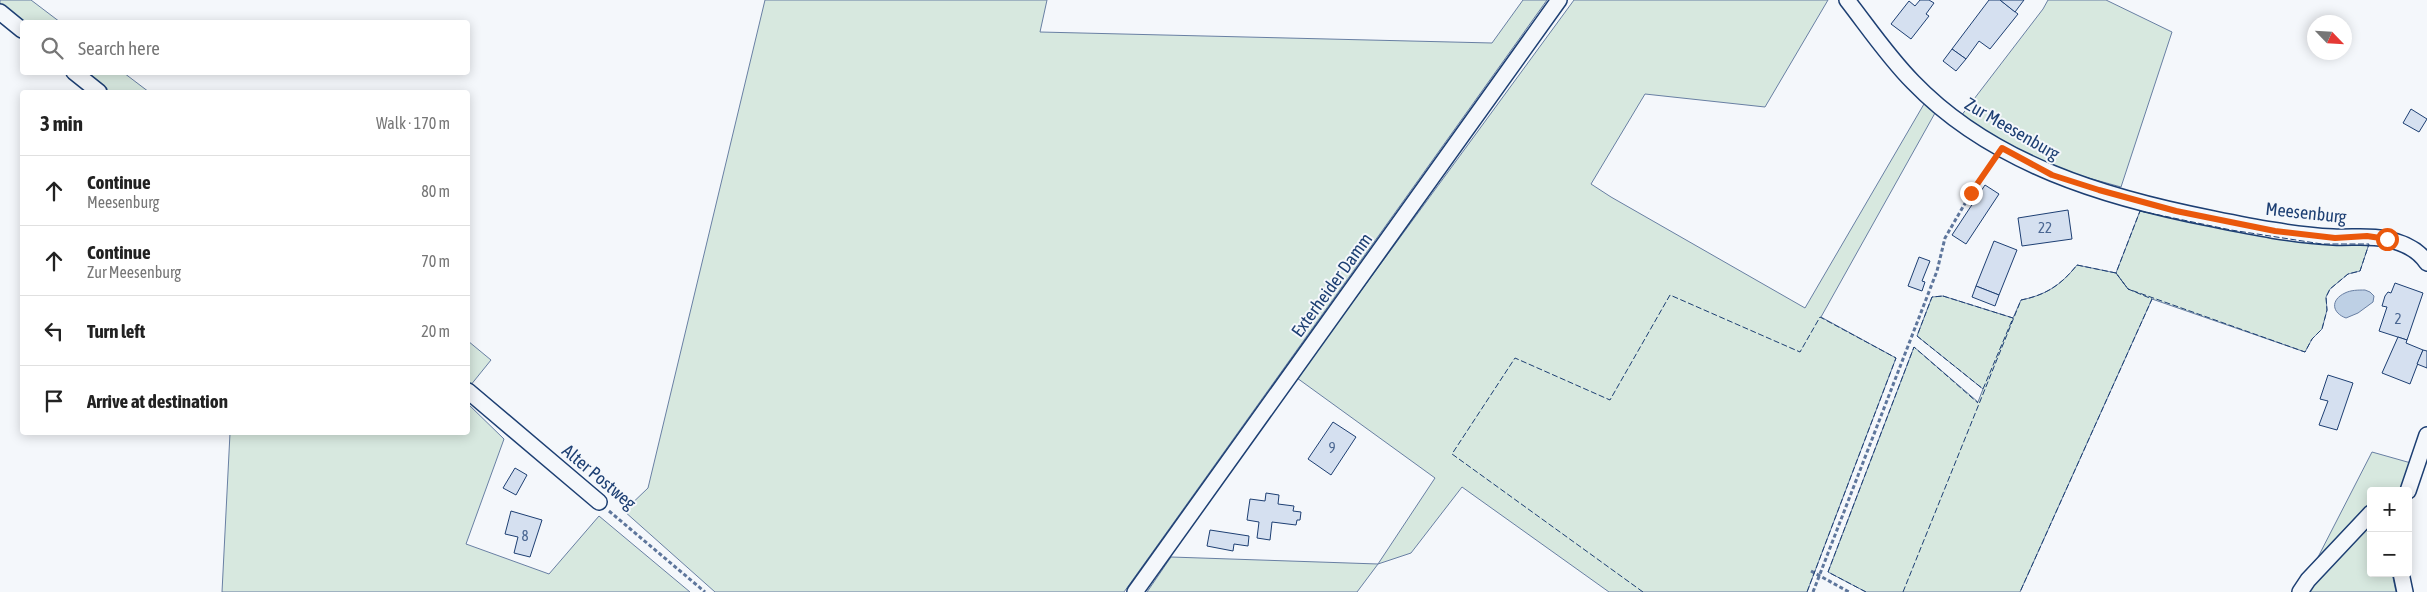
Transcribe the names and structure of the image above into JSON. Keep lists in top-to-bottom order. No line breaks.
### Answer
{"streets":{"street":["Zur Meesenburg","Meesenburg","Exterheider Damm","Alter Postweg"]},"crossings":[["Zur Meesenburg","Meesenburg"]],"house_numbers":["22","2","9","8"],"north":"bottom right","page":{"search":"Search here","heading":["3 min","Walk · 170 m"],"list":[["Continue","Meesenburg","80 m"],["Continue","Zur Meesenburg","70 m"],["Turn left","20 m"],"Arrive at destination"],"map_buttons":["+","−"]}}
